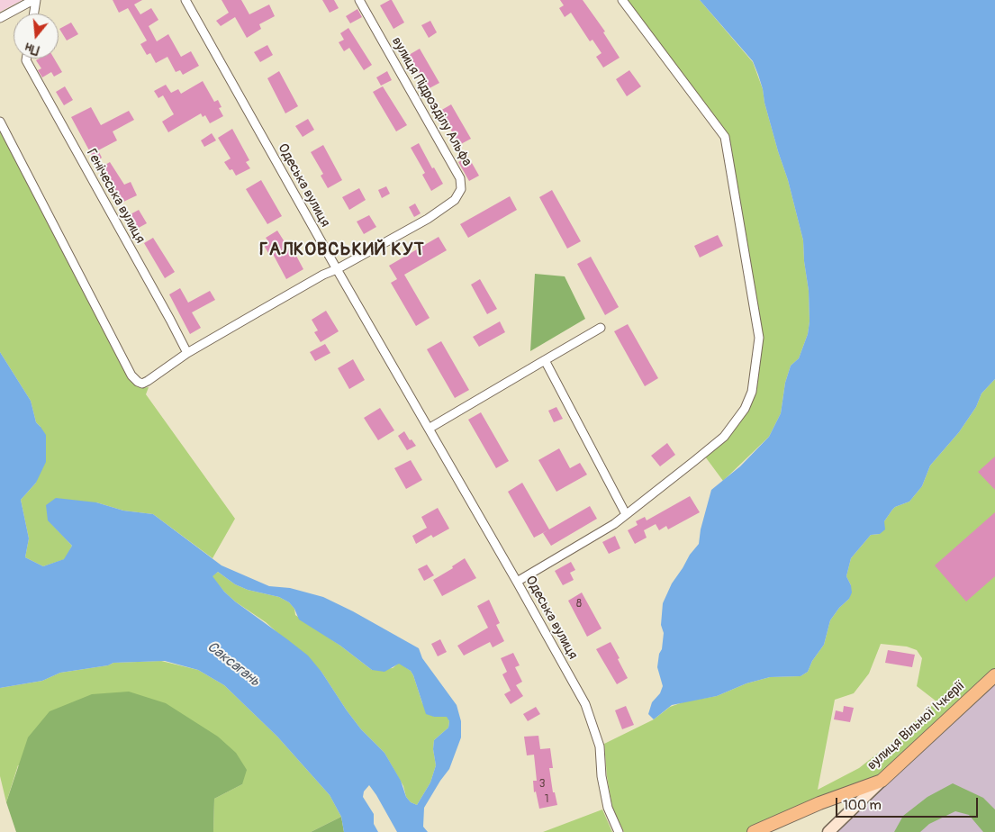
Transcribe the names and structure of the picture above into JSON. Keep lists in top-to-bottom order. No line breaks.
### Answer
{"streets":{"main road":["вулиця Вільної Ічкерії"],"street":["вулиця Підрозділу Альфа","Одеська вулиця","Генічеська вулиця"]},"crossings":[["вулиця Підрозділу Альфа","Одеська вулиця"],["вулиця Підрозділу Альфа","Генічеська вулиця"]],"districts":["ГАЛКОВСЬКИЙ КУТ"],"water":["Саксагань"],"house_numbers":["8","3","1"],"scale_bar":"100 m","north":"bottom"}
